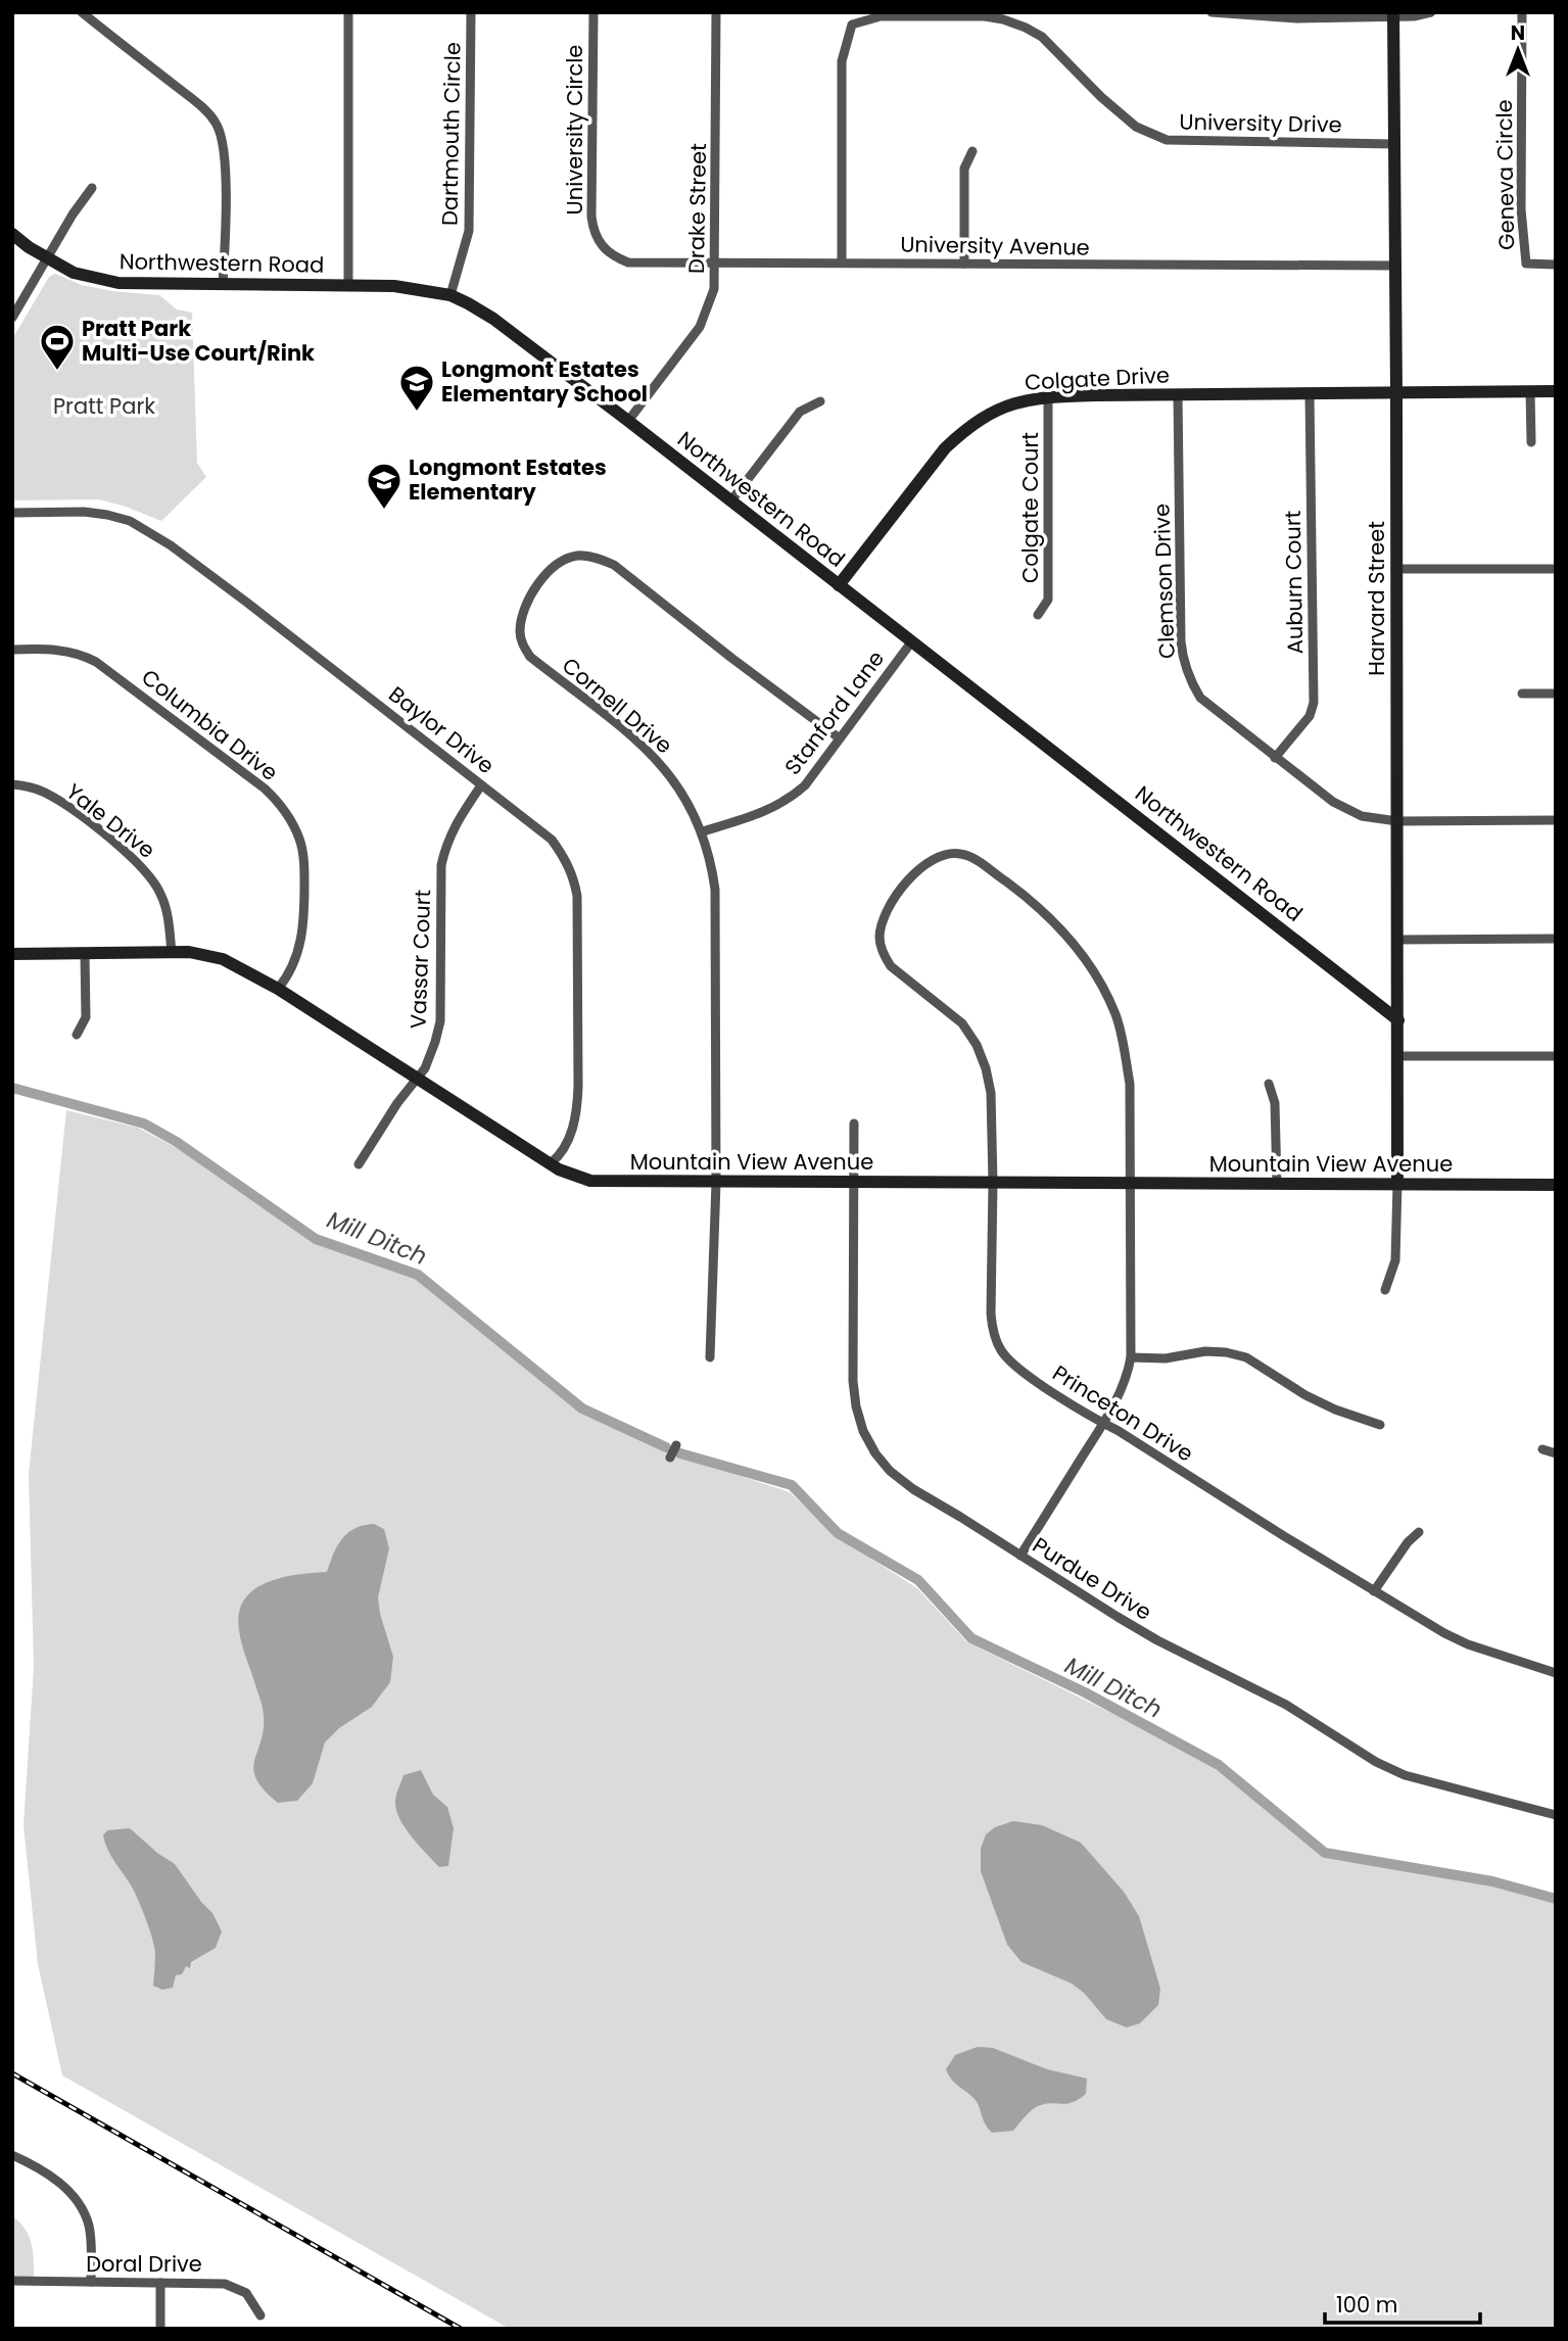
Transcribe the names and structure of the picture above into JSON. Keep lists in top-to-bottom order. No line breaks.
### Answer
{"streets":{"street":["University Drive","University Circle","Dartmouth Circle","Geneva Circle","Drake Street","University Avenue","Northwestern Road","Colgate Drive","Colgate Court","Clemson Drive","Auburn Court","Harvard Street","Cornell Drive","Stanford Lane","Columbia Drive","Baylor Drive","Yale Drive","Vassar Court","Mountain View Avenue","Princeton Drive","Purdue Drive","Doral Drive"]},"crossings":[["University Drive","University Avenue"],["University Drive","Harvard Street"],["University Circle","University Avenue"],["Dartmouth Circle","Northwestern Road"],["Drake Street","University Avenue"],["Drake Street","Northwestern Road"],["University Avenue","Harvard Street"],["Northwestern Road","Colgate Drive"],["Northwestern Road","Harvard Street"],["Northwestern Road","Stanford Lane"],["Colgate Drive","Colgate Court"],["Colgate Drive","Clemson Drive"],["Colgate Drive","Auburn Court"],["Colgate Drive","Harvard Street"],["Clemson Drive","Auburn Court"],["Clemson Drive","Harvard Street"],["Harvard Street","Mountain View Avenue"],["Cornell Drive","Stanford Lane"],["Cornell Drive","Mountain View Avenue"],["Columbia Drive","Mountain View Avenue"],["Baylor Drive","Vassar Court"],["Baylor Drive","Mountain View Avenue"],["Yale Drive","Mountain View Avenue"],["Vassar Court","Mountain View Avenue"],["Mountain View Avenue","Princeton Drive"],["Mountain View Avenue","Purdue Drive"],["Princeton Drive","Purdue Drive"]],"water":["Mill Ditch"],"parks":["Pratt Park"],"places":{"sports":["Pratt Park Multi-Use Court/Rink"],"school or university":["Longmont Estates Elementary School","Longmont Estates Elementary"]},"scale_bar":"100 m","north":"top"}
